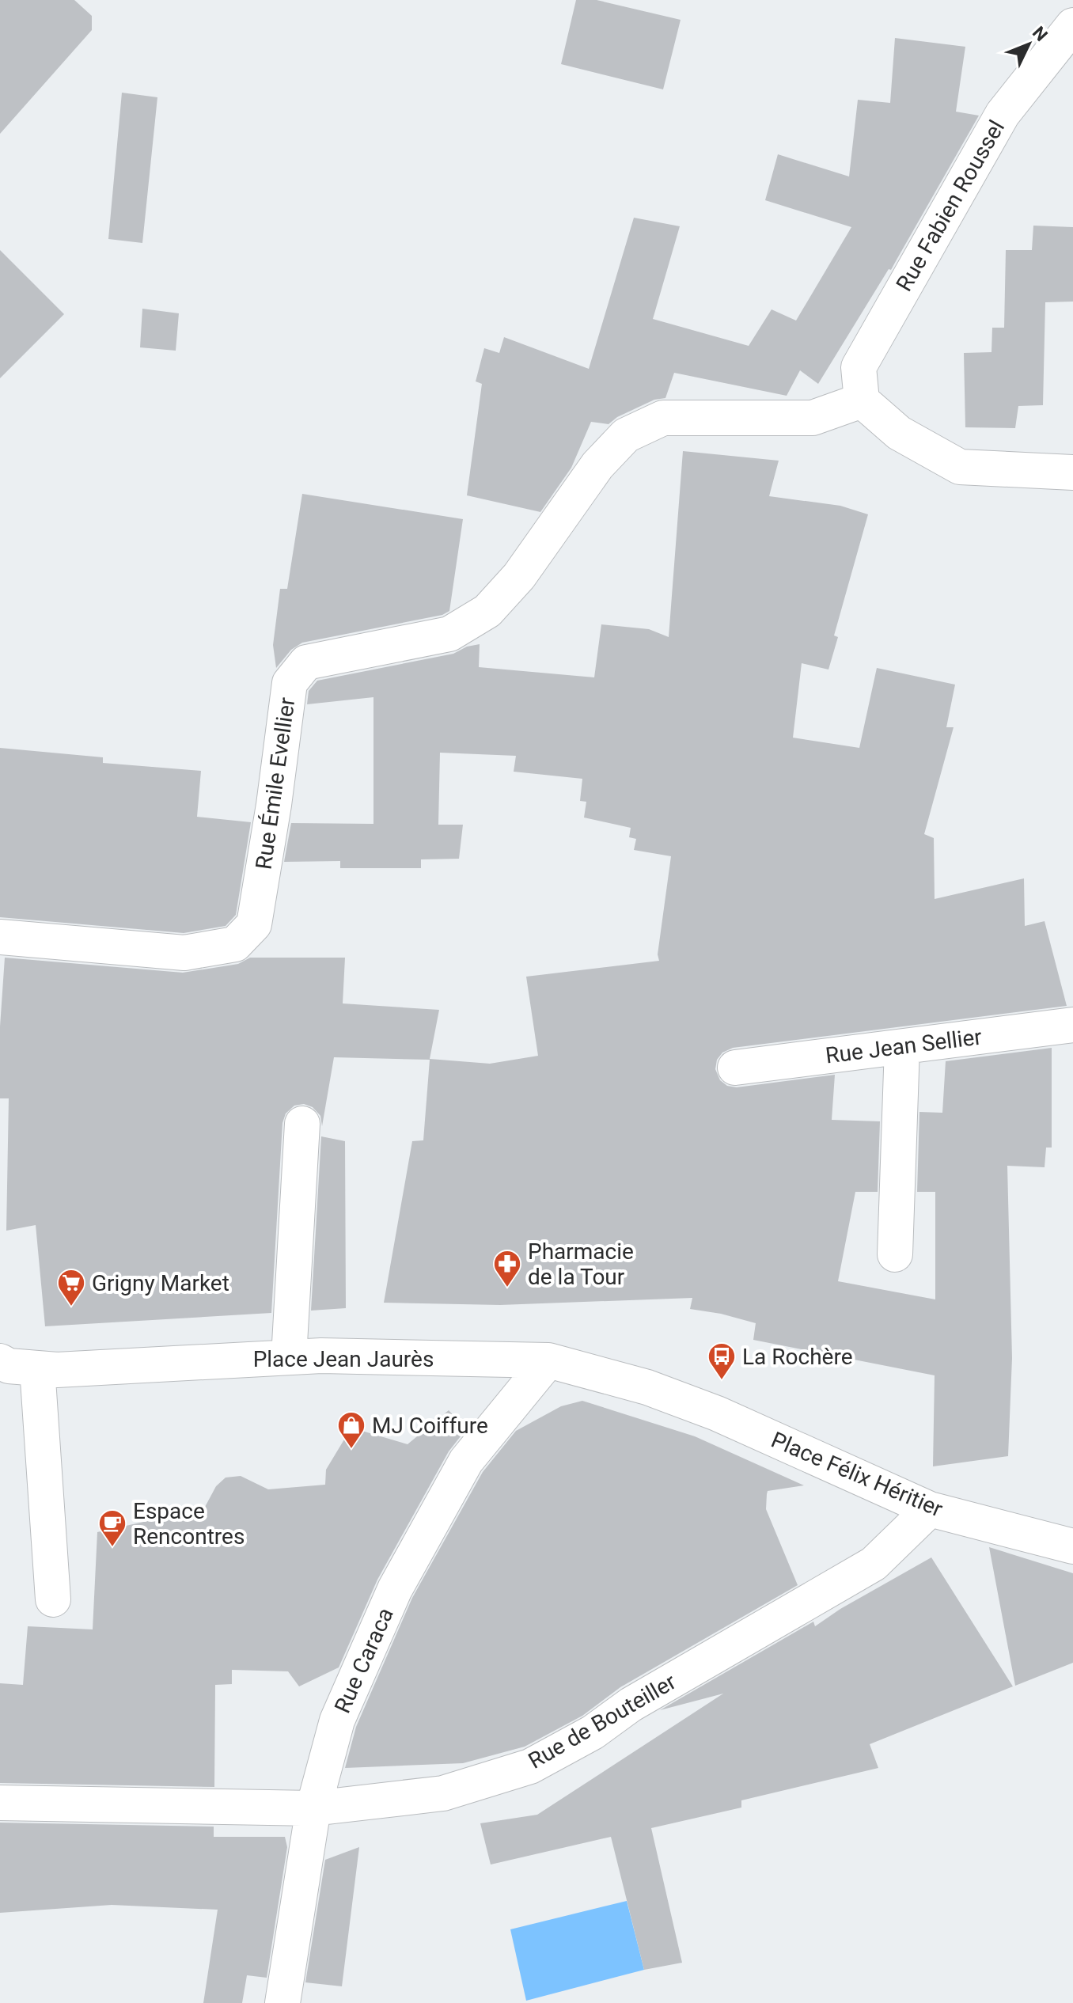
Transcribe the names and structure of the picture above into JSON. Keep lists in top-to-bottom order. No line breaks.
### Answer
{"streets":{"street":["Rue Fabien Roussel","Rue Émile Evellier","Rue Jean Sellier","Place Jean Jaurès","Place Félix Héritier","Rue Caraca","Rue de Bouteiller"]},"crossings":[["Rue Fabien Roussel","Rue Émile Evellier"],["Place Jean Jaurès","Place Félix Héritier"],["Place Jean Jaurès","Rue Caraca"],["Place Félix Héritier","Rue de Bouteiller"],["Rue Caraca","Rue de Bouteiller"]],"places":{"pharmacy":["Pharmacie de la Tour"],"supermarket":["Grigny Market"],"bus stop":["La Rochère"],"shop":["MJ Coiffure"],"cafe":["Espace Rencontres"]},"north":"top right"}
